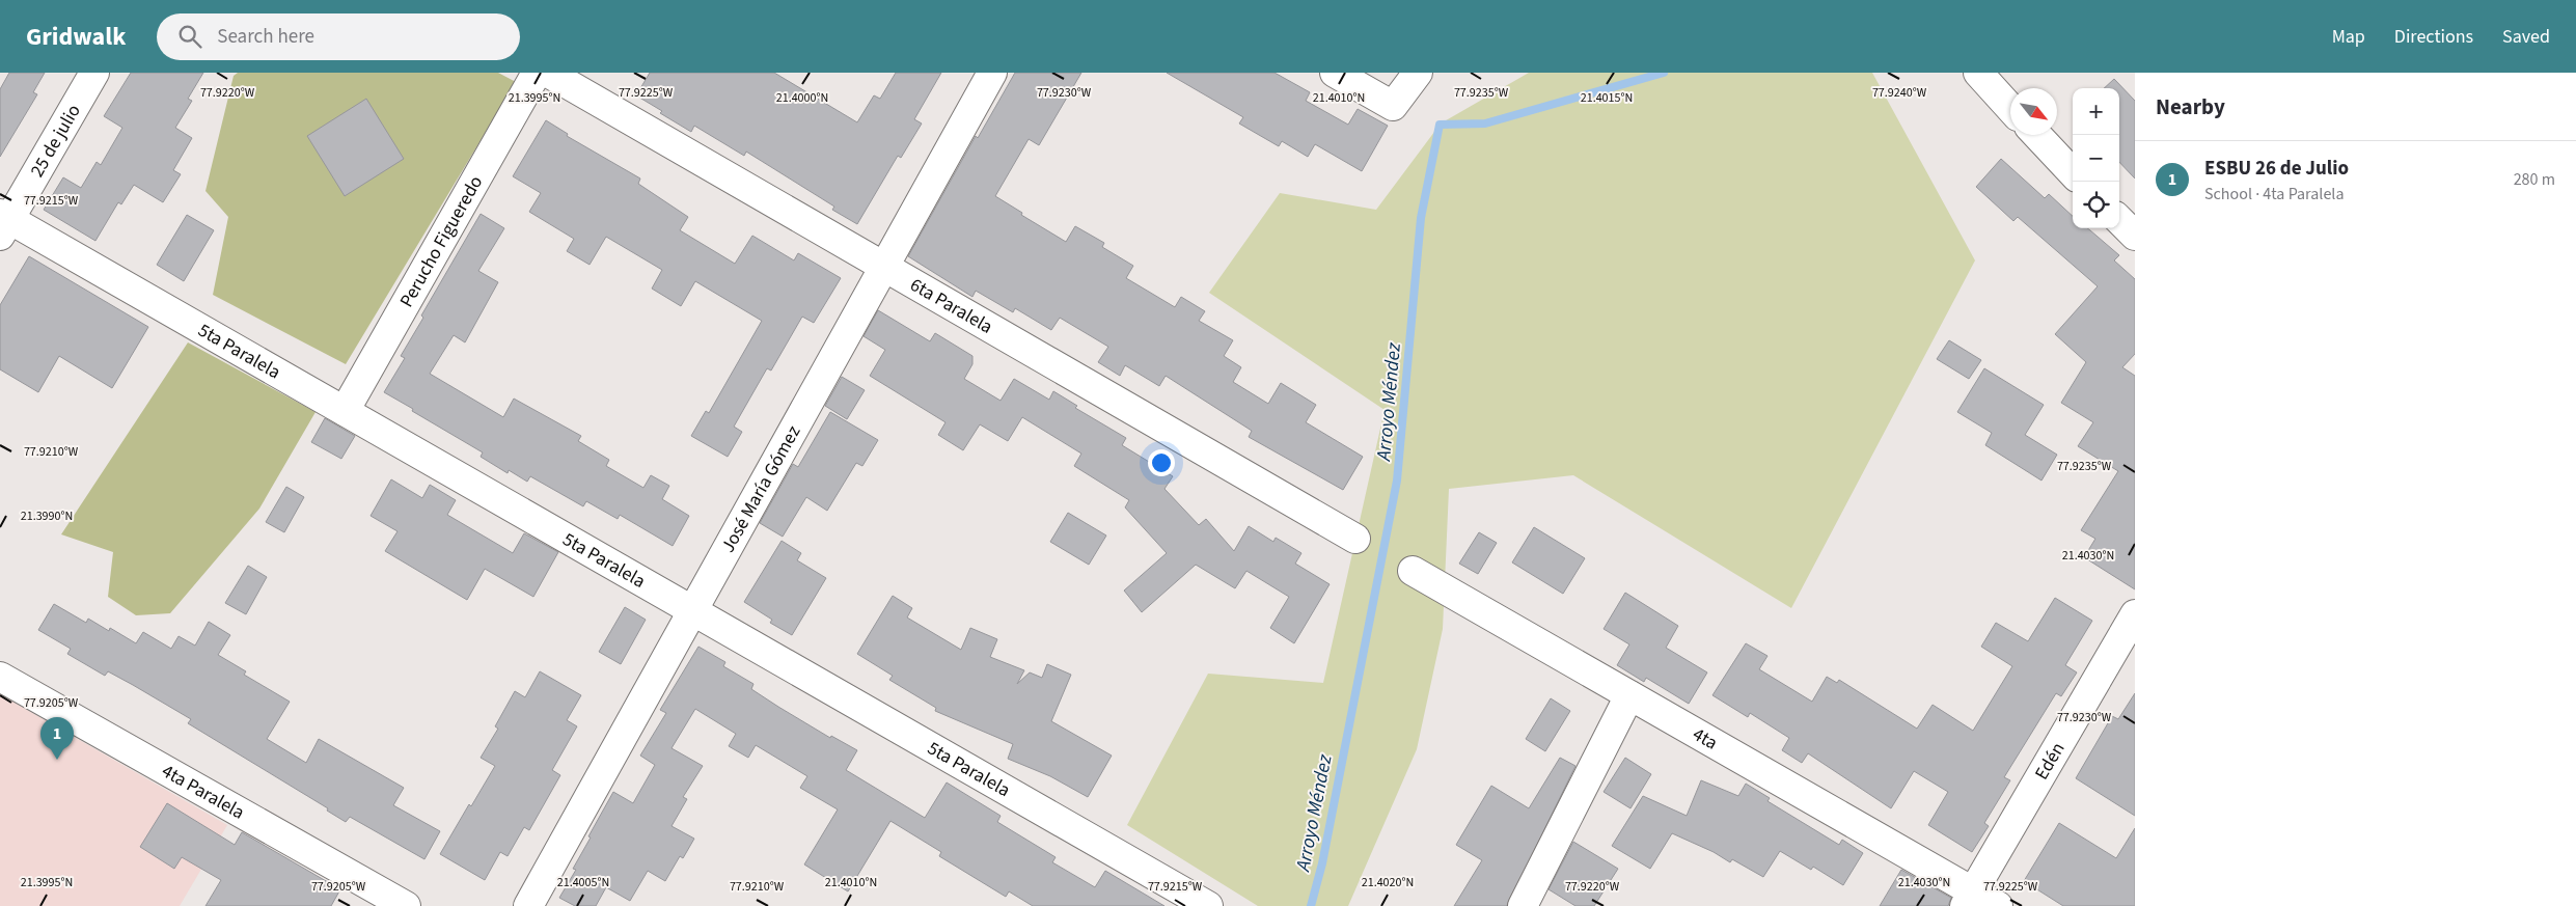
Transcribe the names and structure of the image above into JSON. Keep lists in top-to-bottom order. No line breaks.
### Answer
{"streets":{"street":["25 de julio","Perucho Figueredo","6ta Paralela","5ta Paralela","José María Gómez","4ta","Edén","4ta Paralela"]},"crossings":[["25 de julio","5ta Paralela"],["Perucho Figueredo","5ta Paralela"],["6ta Paralela","José María Gómez"],["5ta Paralela","José María Gómez"],["4ta","Edén"]],"water":["Arroyo Méndez"],"north":"bottom right","page":{"header":"Gridwalk","search":"Search here","nav":["Map","Directions","Saved"],"heading":"Nearby","map_buttons":["+","−"],"list":[{"mark":"1","name":"ESBU 26 de Julio","note":"School · 4ta Paralela","value":"280 m"}],"pins":"1"},"coordinates":["77.9220°W","77.9225°W","77.9230°W","77.9235°W","77.9240°W","21.4015°N","21.3995°N","21.4000°N","21.4010°N","77.9215°W","77.9210°W","21.3990°N","21.4030°N","77.9205°W","21.4005°N","21.4020°N"]}
